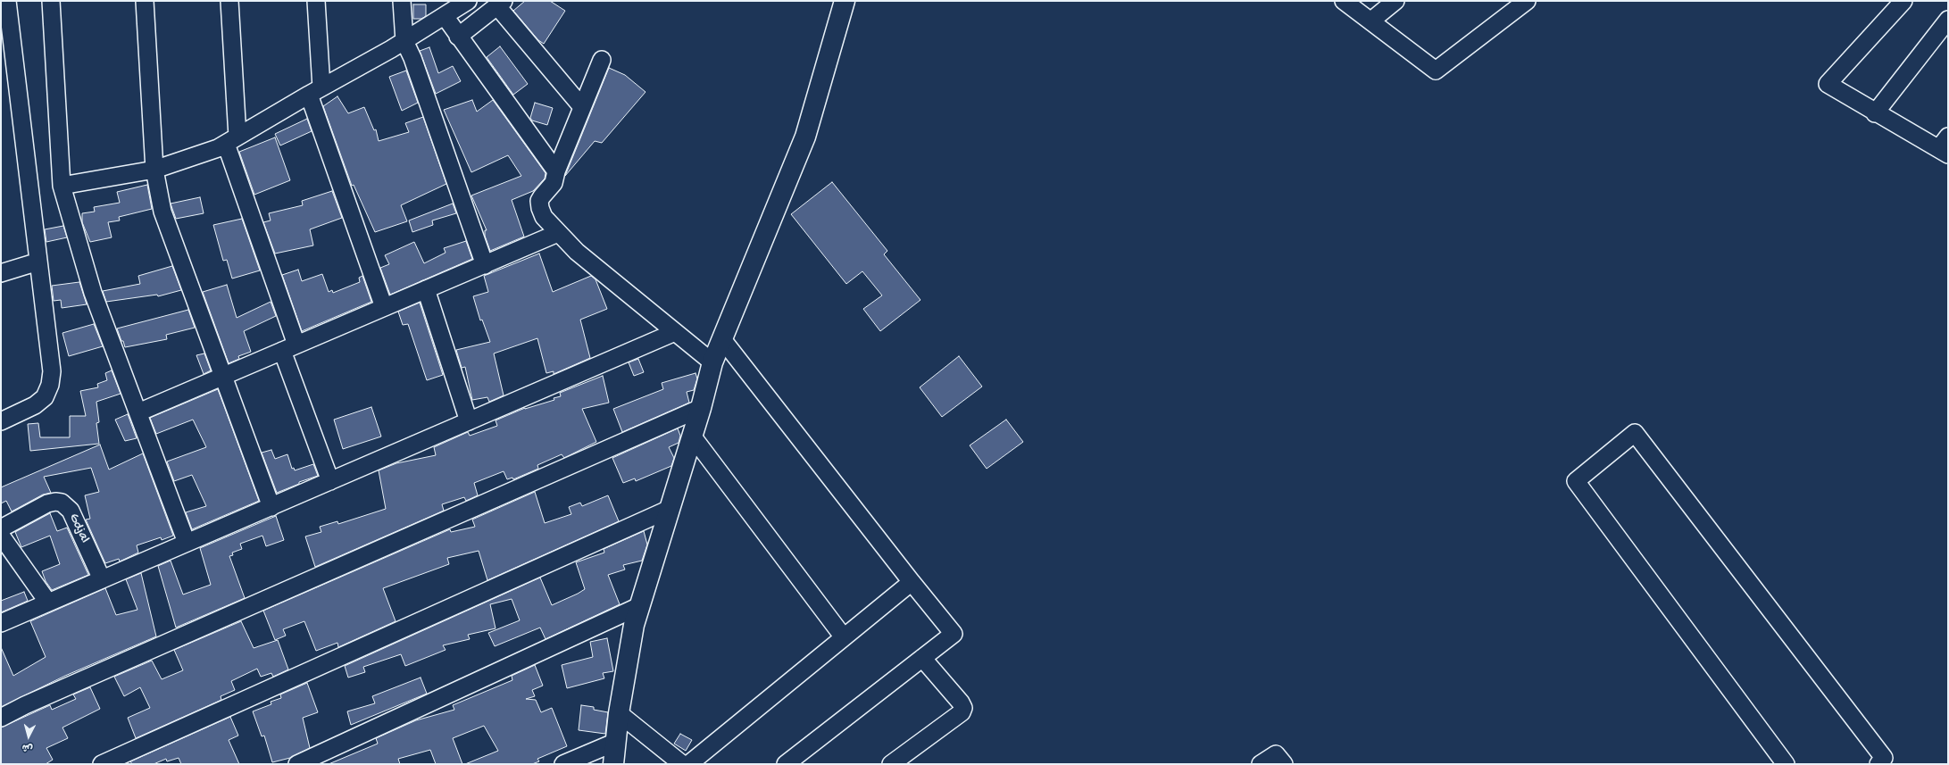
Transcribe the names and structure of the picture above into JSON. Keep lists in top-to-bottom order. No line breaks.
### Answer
{"streets":{"street":["Gdjal"]},"north":"bottom"}
